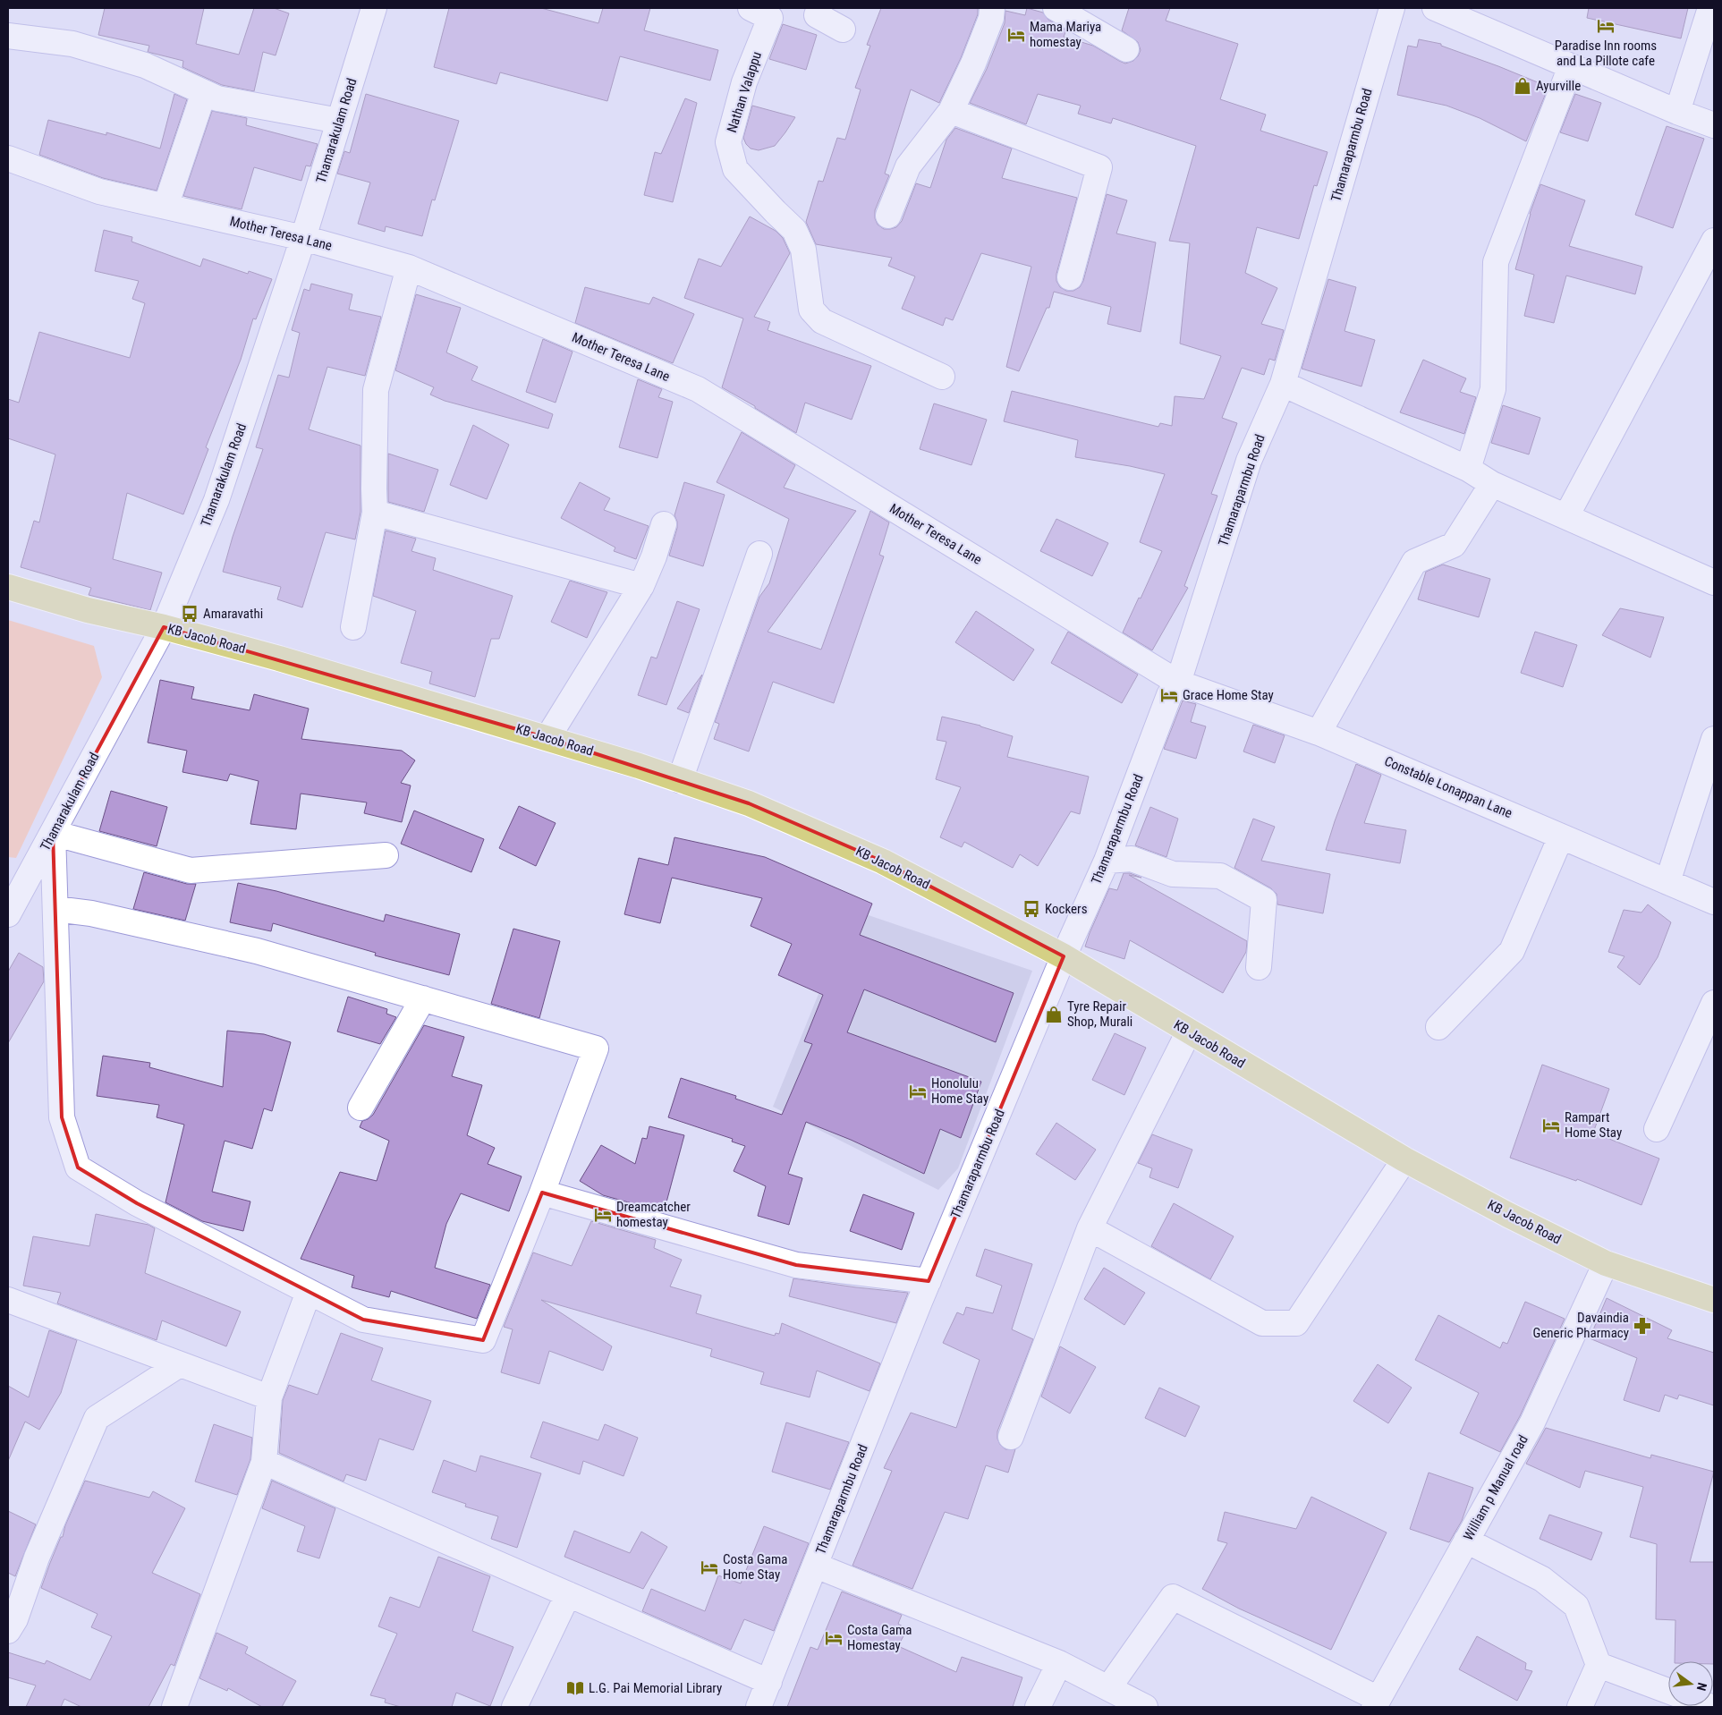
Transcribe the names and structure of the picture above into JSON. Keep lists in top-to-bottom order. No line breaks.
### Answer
{"streets":{"main road":["KB Jacob Road"],"street":["Nathan Valappu","Thamarakulam Road","Thamaraparmbu Road","Mother Teresa Lane","Constable Lonappan Lane","William p Manual road"]},"crossings":[["Thamarakulam Road","Mother Teresa Lane"],["Thamarakulam Road","KB Jacob Road"],["Thamaraparmbu Road","Mother Teresa Lane"],["Thamaraparmbu Road","KB Jacob Road"],["Thamaraparmbu Road","Constable Lonappan Lane"],["Mother Teresa Lane","Constable Lonappan Lane"],["KB Jacob Road","William p Manual road"]],"places":{"hotel":["Paradise Inn rooms and La Pillote cafe","Mama Mariya homestay","Grace Home Stay","Honolulu Home Stay","Rampart Home Stay","Dreamcatcher homestay","Costa Gama Home Stay","Costa Gama Homestay"],"shop":["Ayurville","Tyre Repair Shop, Murali"],"bus stop":["Amaravathi","Kockers"],"pharmacy":["Davaindia Generic Pharmacy"],"library":["L.G. Pai Memorial Library"]},"north":"right"}
